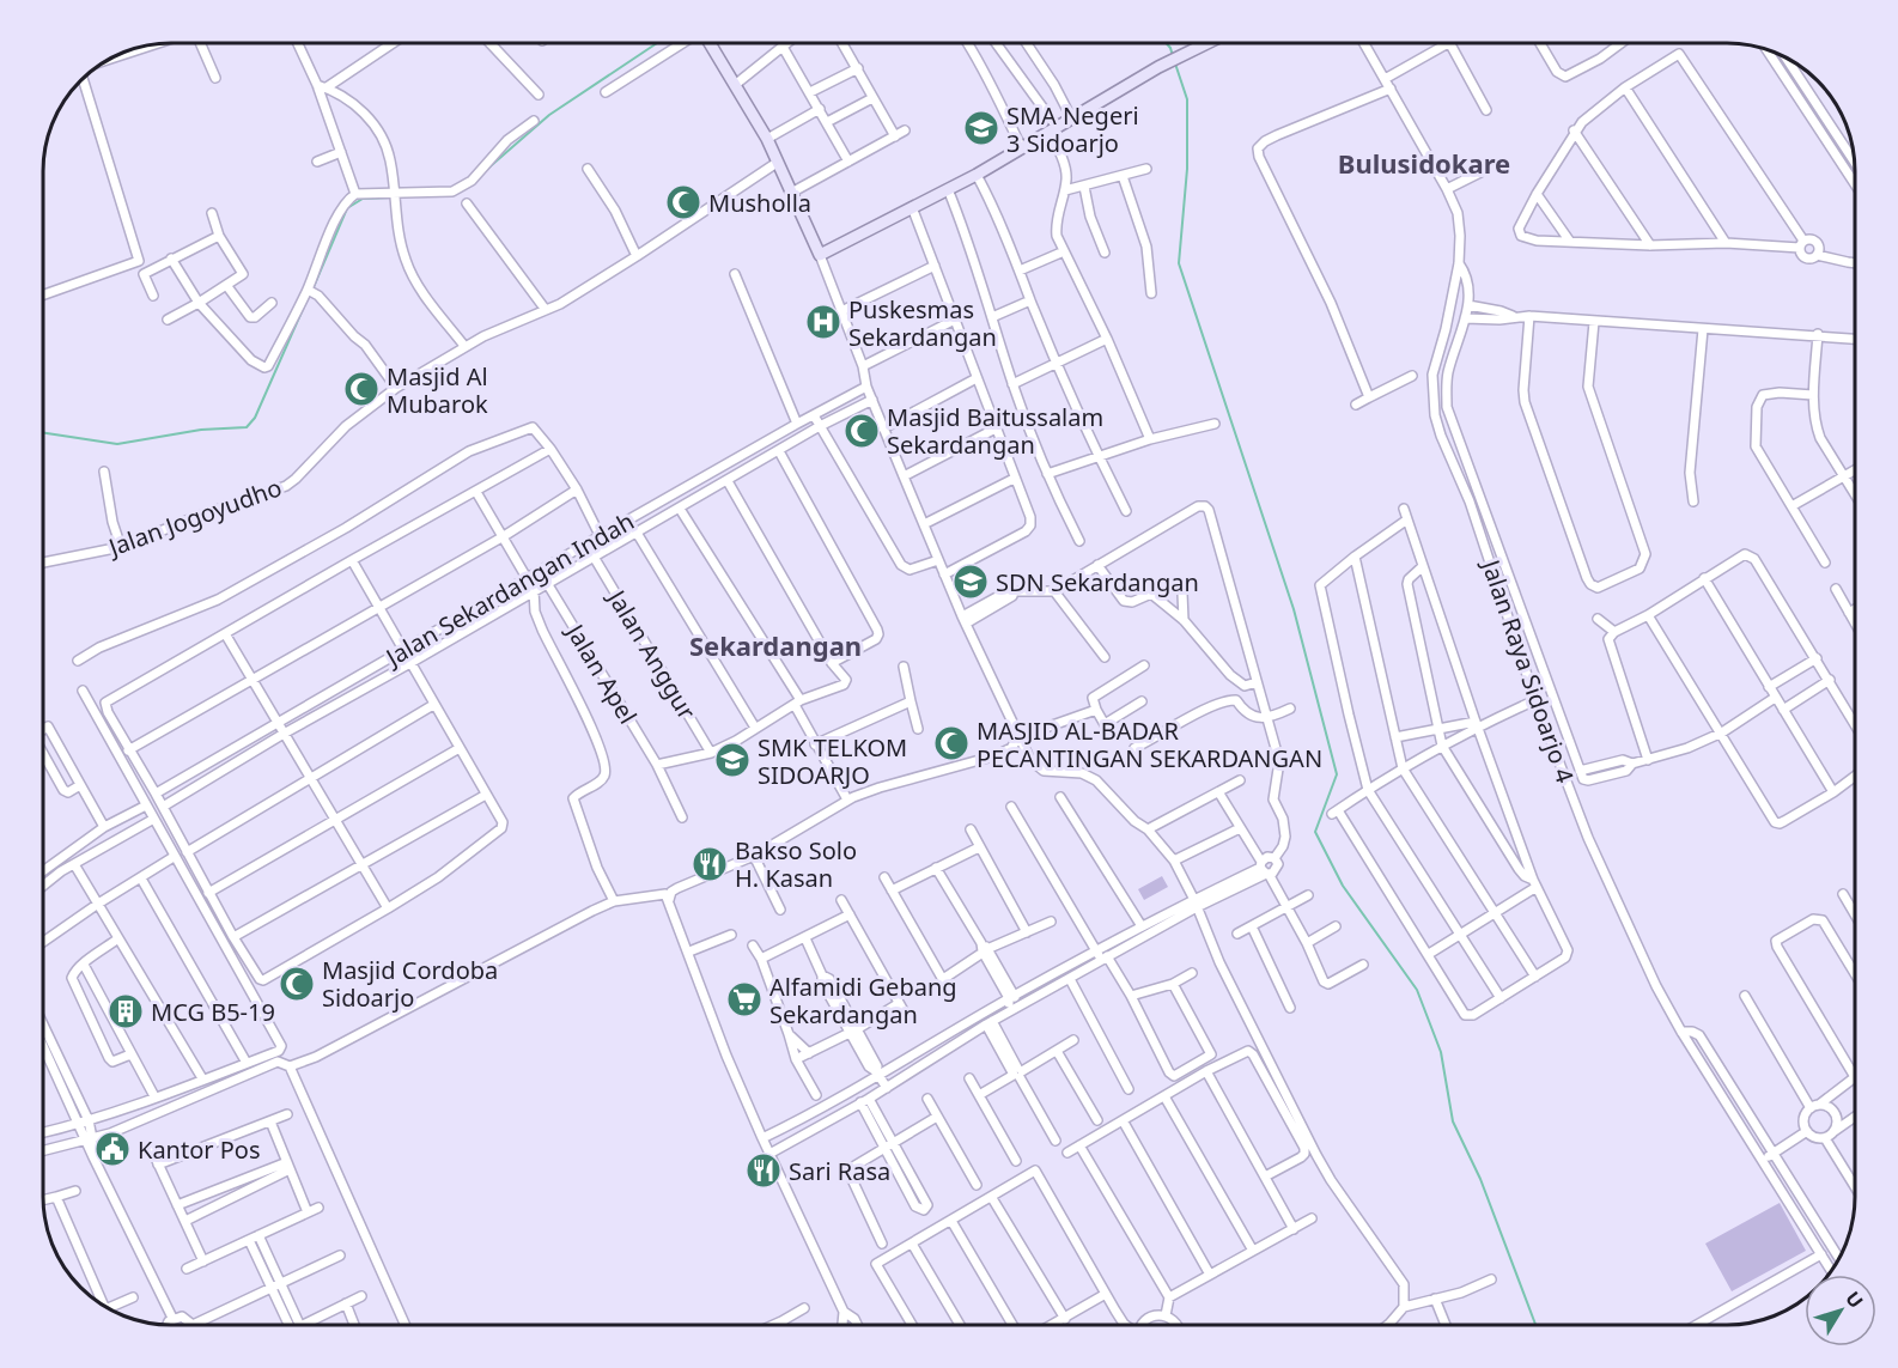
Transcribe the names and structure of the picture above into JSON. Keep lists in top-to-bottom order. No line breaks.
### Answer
{"streets":{"street":["Jalan Jogoyudho","Jalan Sekardangan Indah","Jalan Anggur","Jalan Raya Sidoarjo 4","Jalan Apel"]},"crossings":[["Jalan Sekardangan Indah","Jalan Anggur"],["Jalan Sekardangan Indah","Jalan Apel"]],"districts":["Bulusidokare","Sekardangan"],"places":{"school or university":["SMA Negeri 3 Sidoarjo","SDN Sekardangan","SMK TELKOM SIDOARJO"],"mosque":["Musholla","Masjid Al Mubarok","Masjid Baitussalam Sekardangan","MASJID AL-BADAR PECANTINGAN SEKARDANGAN","Masjid Cordoba Sidoarjo"],"hospital":["Puskesmas Sekardangan"],"restaurant":["Bakso Solo H. Kasan","Sari Rasa"],"supermarket":["Alfamidi Gebang Sekardangan"],"building":["MCG B5-19"],"public building":["Kantor Pos"]},"north":"top right"}
